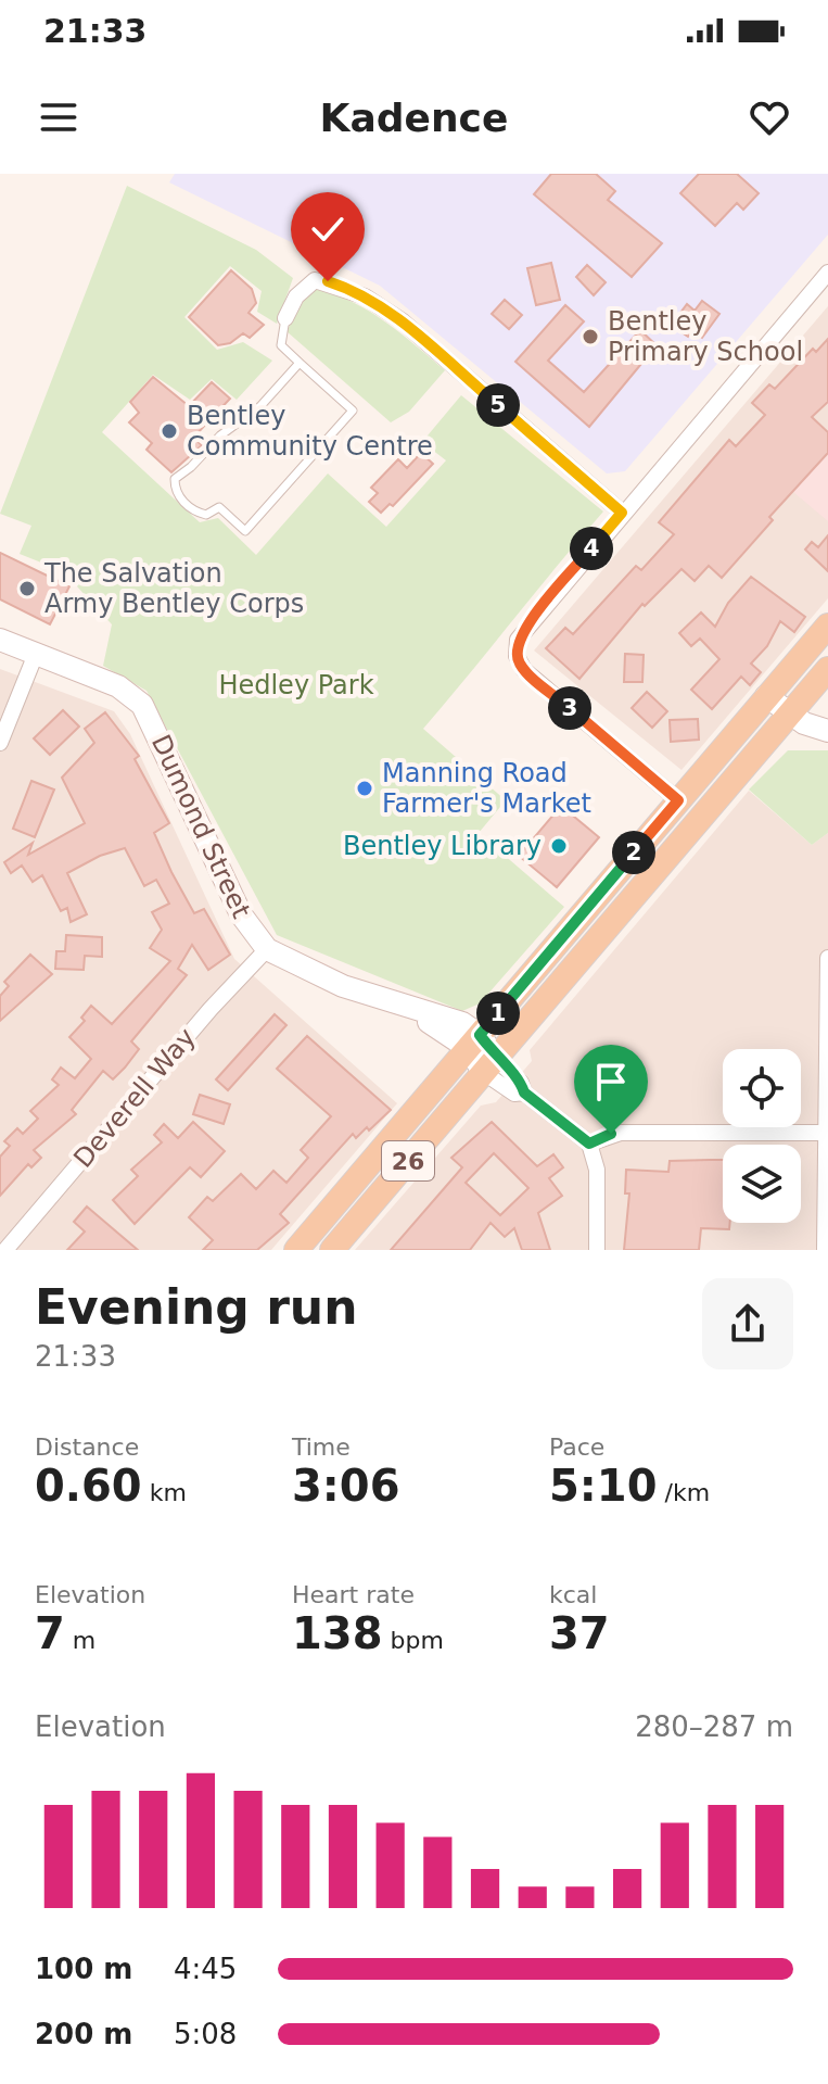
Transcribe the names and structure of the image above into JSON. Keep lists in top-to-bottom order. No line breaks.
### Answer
{"streets":{"main road":["26"],"street":["Dumond Street","Deverell Way"]},"crossings":[["Dumond Street","Deverell Way"],["Dumond Street","26"]],"parks":["Hedley Park"],"places":["Bentley Primary School","Bentley Community Centre","The Salvation Army Bentley Corps","Manning Road Farmer's Market","Bentley Library"],"page":{"status":"21:33","header":"Kadence","pins":["5","4","3","2","1"],"heading":["Evening run","21:33"],"stats":[["Distance","0.60 km"],["Time","3:06"],["Pace","5:10 /km"],["Elevation","7 m"],["Heart rate","138 bpm"],["kcal","37"]],"chart":["Elevation","280–287 m"],"list":[{"name":"100 m","note":"4:45"},{"name":"200 m","note":"5:08"}]}}
